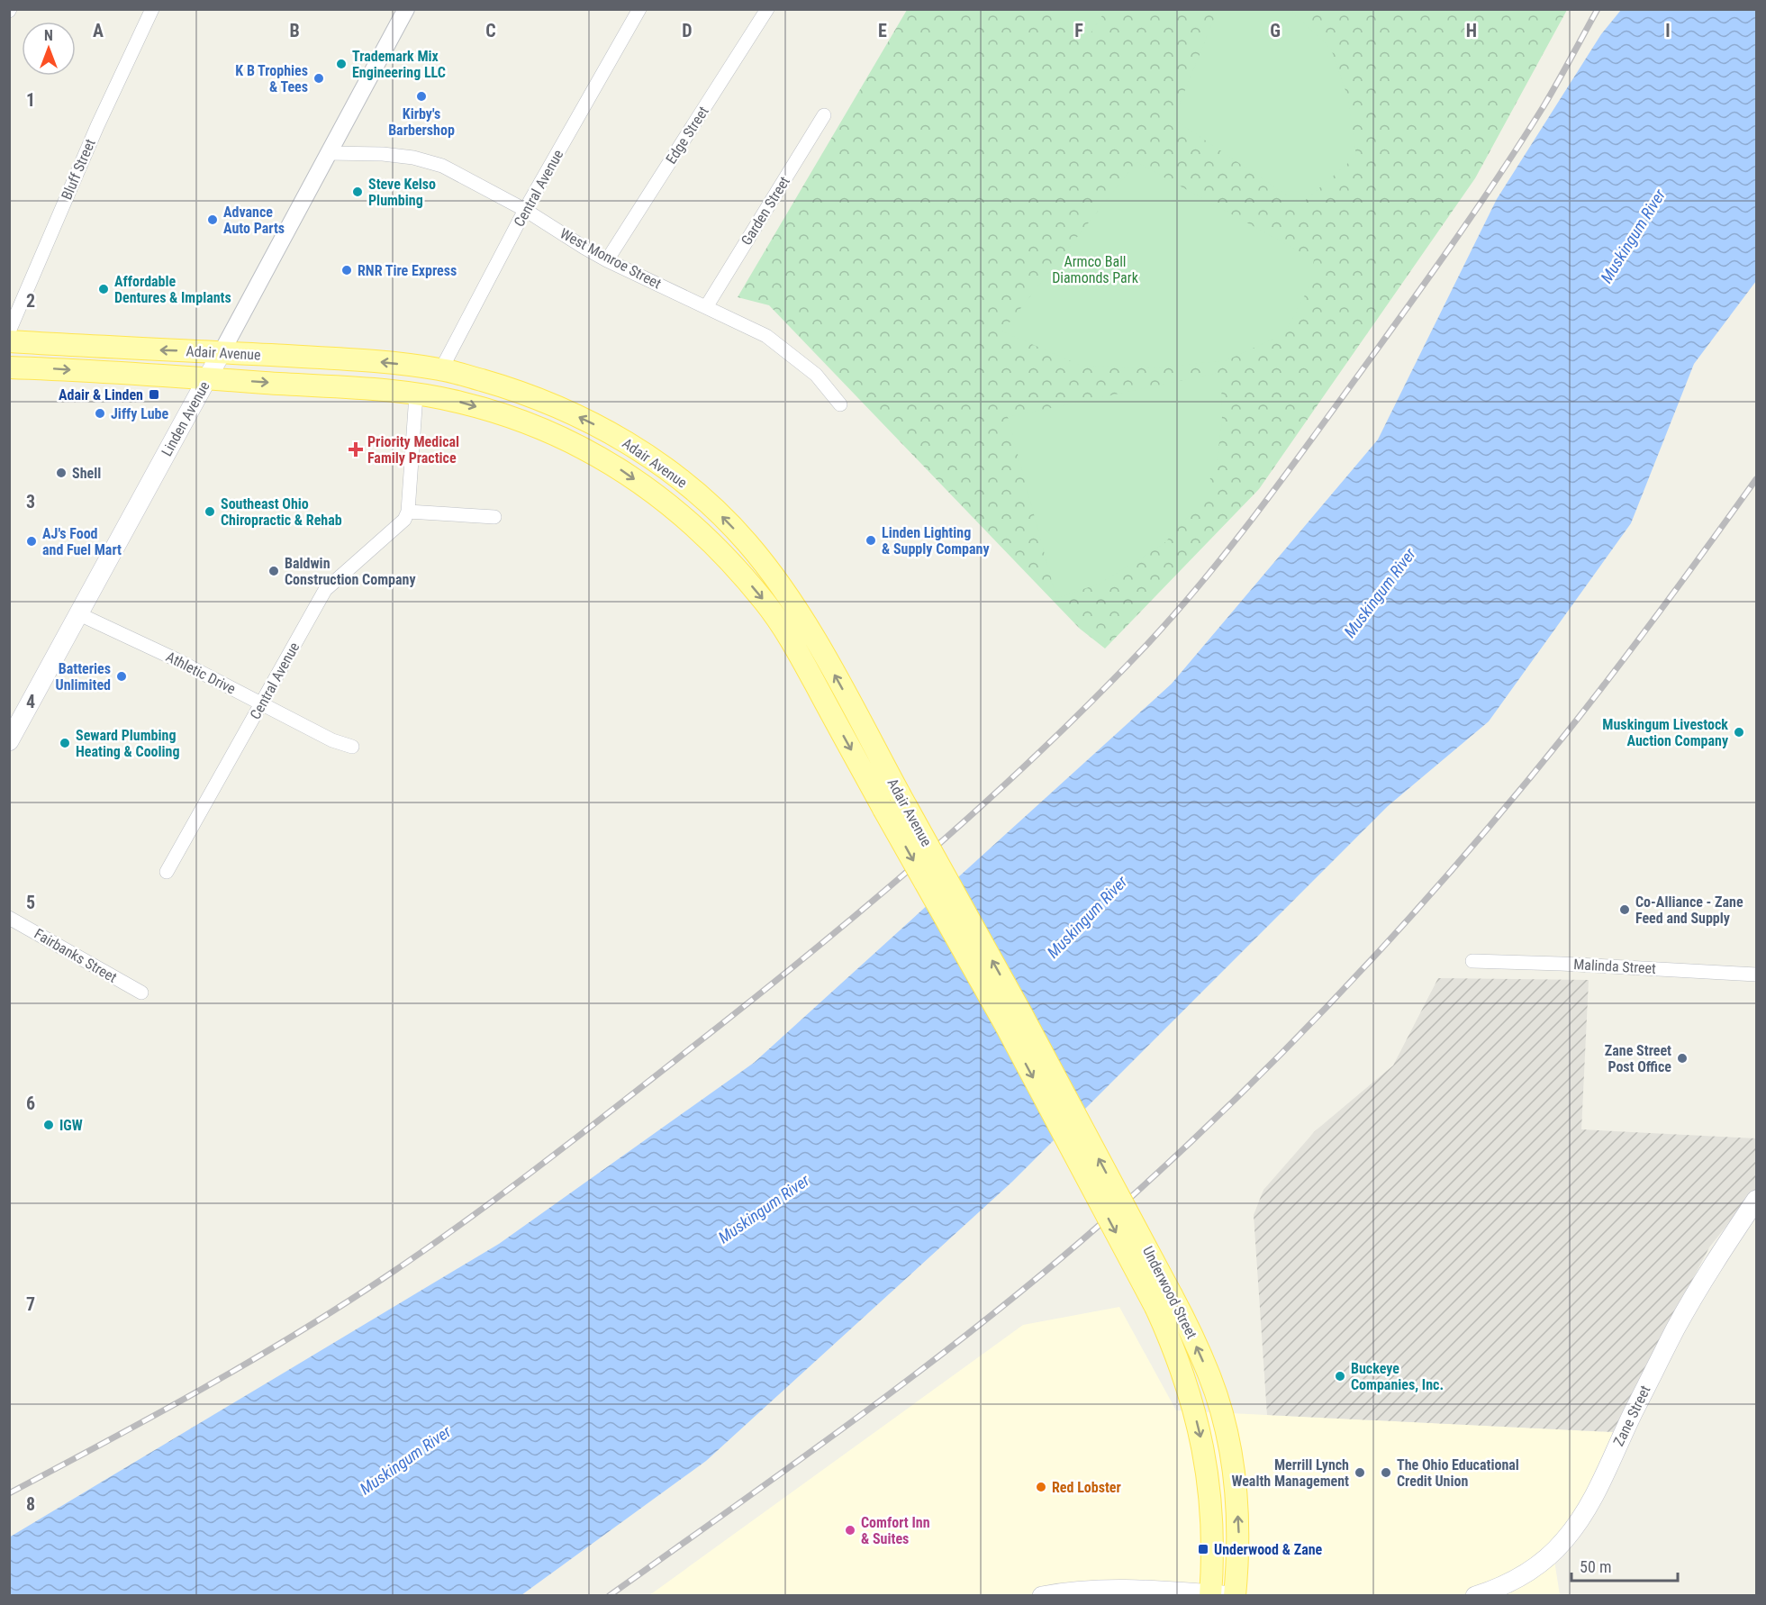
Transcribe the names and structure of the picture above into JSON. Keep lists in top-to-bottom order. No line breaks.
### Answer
{"streets":{"main road":["Adair Avenue","Linden Avenue","Underwood Street","Zane Street"],"street":["Edge Street","Bluff Street","Central Avenue","Garden Street","West Monroe Street","Athletic Drive","Fairbanks Street","Malinda Street"]},"crossings":[["Edge Street","West Monroe Street"],["Central Avenue","West Monroe Street"],["Central Avenue","Adair Avenue"],["Central Avenue","Athletic Drive"],["Garden Street","West Monroe Street"],["West Monroe Street","Linden Avenue"],["Adair Avenue","Linden Avenue"],["Adair Avenue","Underwood Street"],["Linden Avenue","Athletic Drive"]],"water":["Muskingum River"],"parks":["Armco Ball Diamonds Park"],"places":{"other":["Trademark Mix Engineering LLC","K B Trophies & Tees","Kirby's Barbershop","Steve Kelso Plumbing","Advance Auto Parts","RNR Tire Express","Affordable Dentures & Implants","Jiffy Lube","Shell","Southeast Ohio Chiropractic & Rehab","Linden Lighting & Supply Company","AJ's Food and Fuel Mart","Baldwin Construction Company","Batteries Unlimited","Muskingum Livestock Auction Company","Seward Plumbing Heating & Cooling","Co-Alliance - Zane Feed and Supply","Zane Street Post Office","IGW","Buckeye Companies, Inc.","Merrill Lynch Wealth Management","The Ohio Educational Credit Union","Red Lobster","Comfort Inn & Suites"],"transit":["Adair & Linden","Underwood & Zane"],"health":["Priority Medical Family Practice"]},"scale_bar":"50 m","north":"top","grid":{"columns":["A","B","C","D","E","F","G","H","I"],"rows":["1","2","3","4","5","6","7","8"]}}
